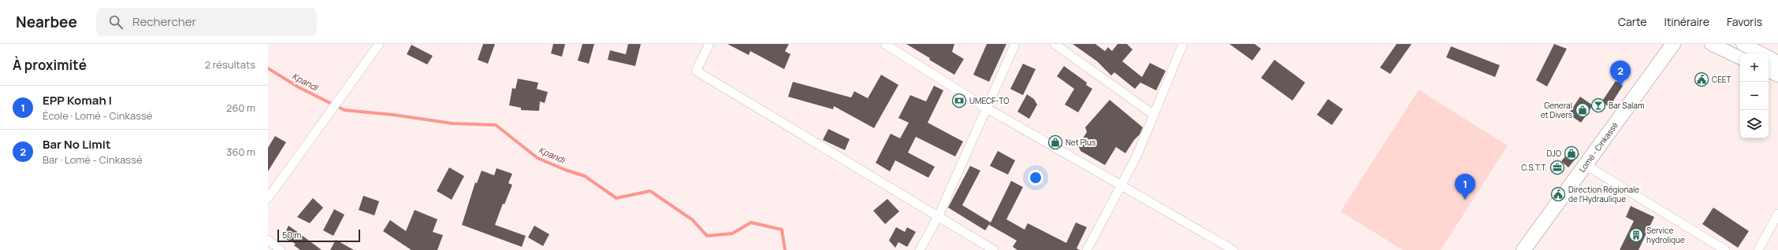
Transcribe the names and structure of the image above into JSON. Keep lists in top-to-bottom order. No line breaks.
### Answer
{"streets":{"highway":["Lomé - Cinkassé"]},"water":["Kpandi"],"places":{"public building":["CEET","Direction Régionale de l'Hydraulique"],"bank":["UMECF-TO"],"bar":["Bar Salam"],"shop":["General et Divers","Net Plus","DJO"],"office":["C.S.T.T."],"building":["Service hydrolique"]},"scale_bar":"50 m","page":{"header":"Nearbee","search":"Rechercher","nav":["Carte","Itinéraire","Favoris"],"heading":["À proximité","2 résultats"],"map_buttons":["+","−"],"pins":["2","1"],"list":[{"mark":"1","name":"EPP Komah I","note":"École · Lomé - Cinkassé","value":"260 m"},{"mark":"2","name":"Bar No Limit","note":"Bar · Lomé - Cinkassé","value":"360 m"}],"scale":"50 m"}}
